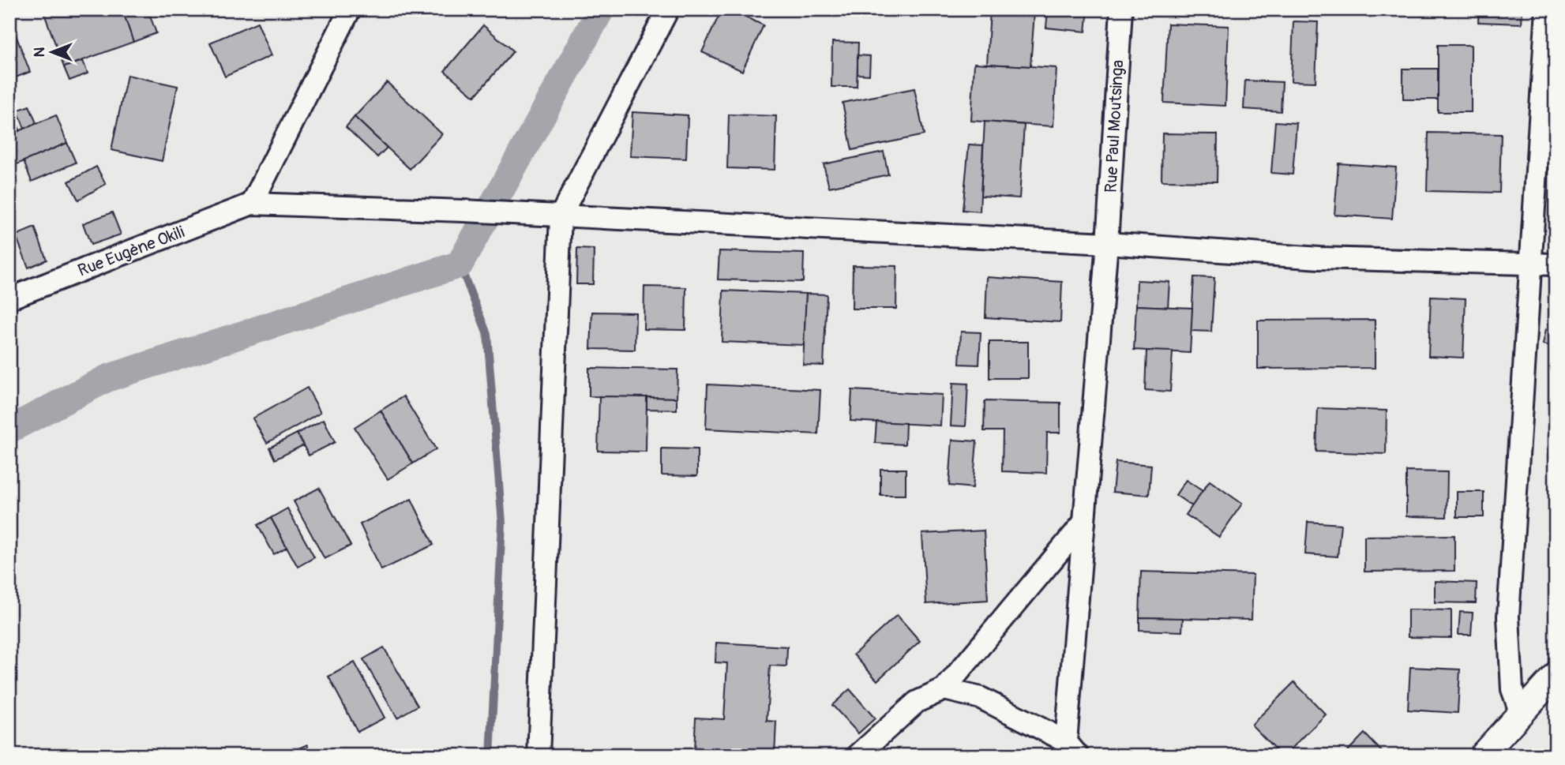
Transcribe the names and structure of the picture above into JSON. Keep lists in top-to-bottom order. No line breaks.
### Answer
{"streets":{"street":["Rue Paul Moutsinga","Rue Eugène Okili"]},"north":"left"}
